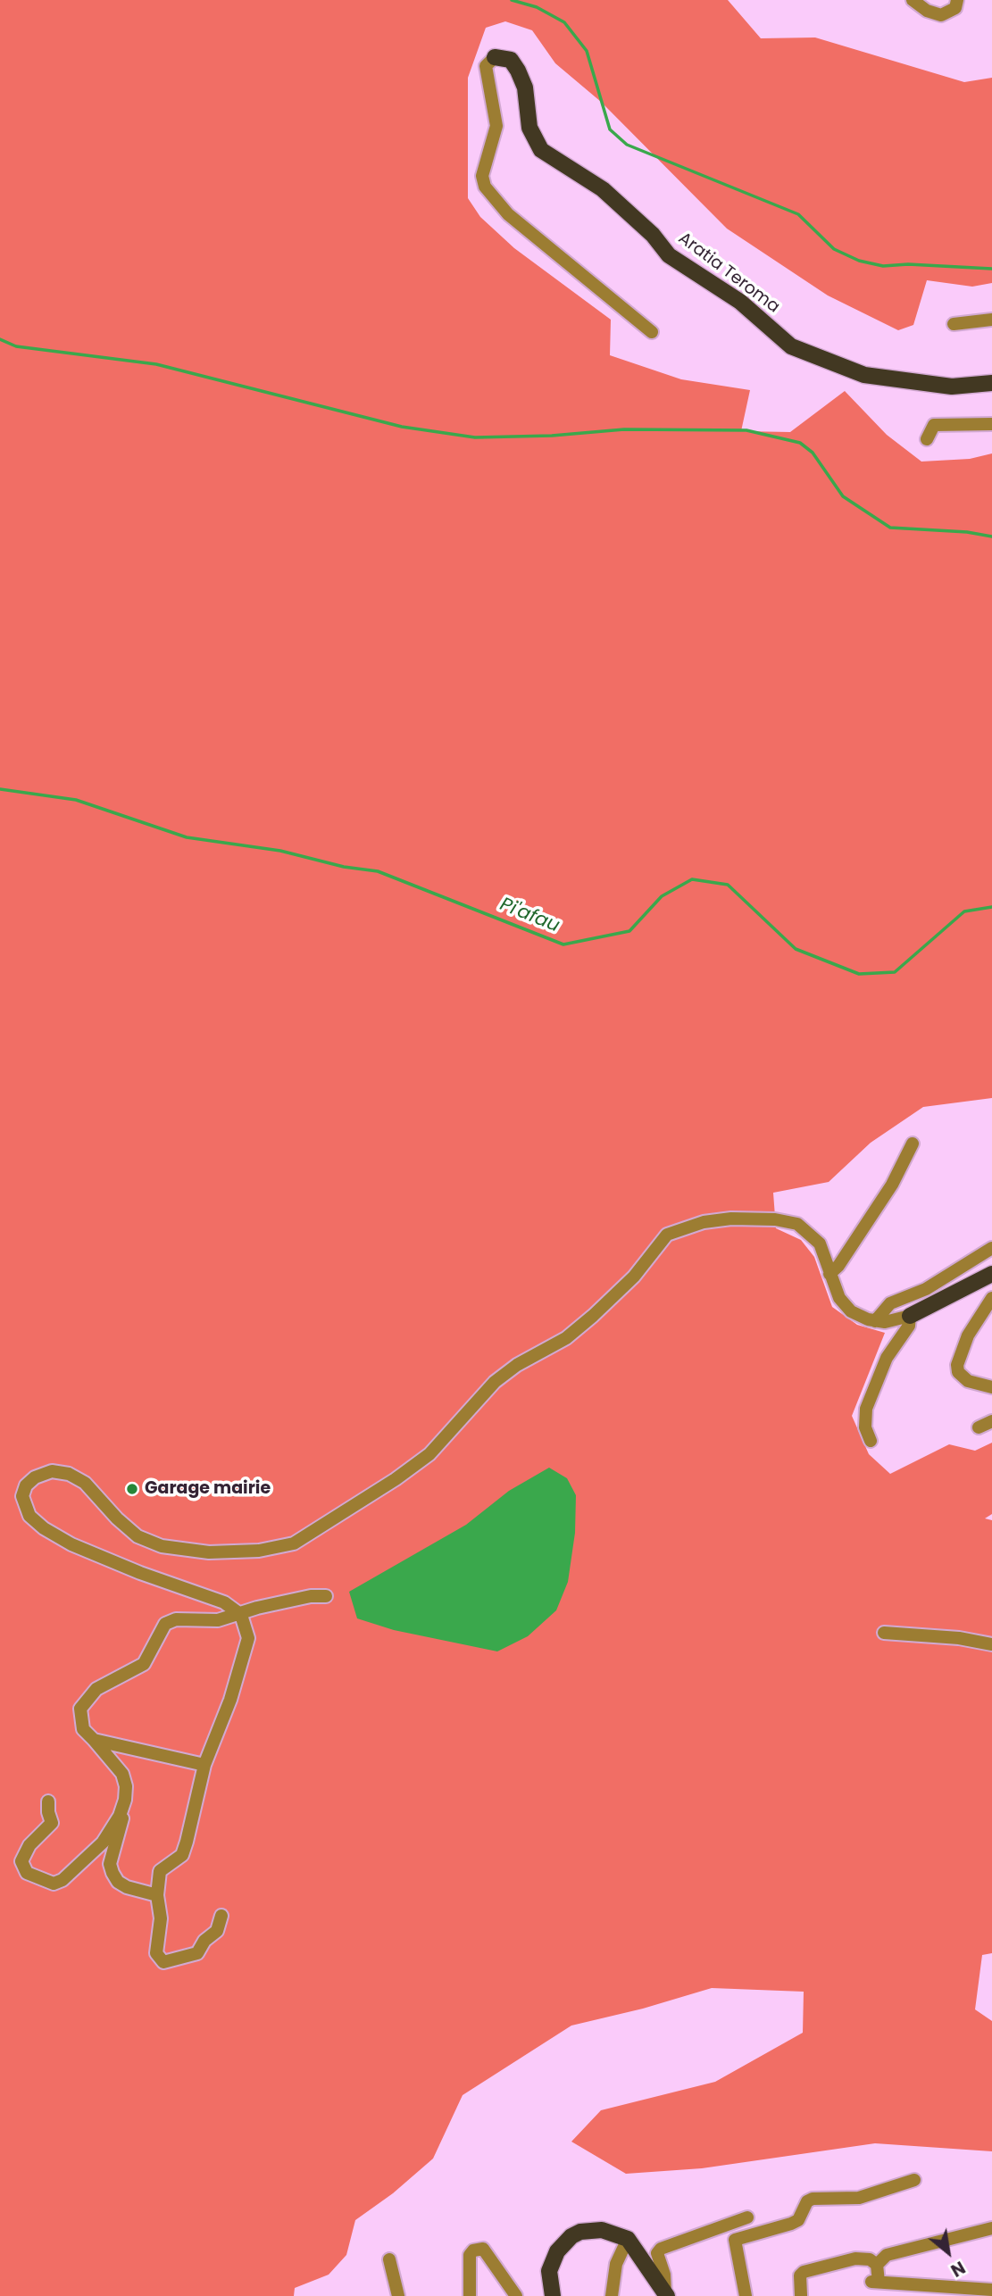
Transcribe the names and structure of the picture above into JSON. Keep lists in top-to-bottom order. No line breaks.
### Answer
{"streets":{"main road":["Aratia Teroma"]},"water":["Pi'afau"],"places":["Garage mairie"],"north":"bottom right"}
